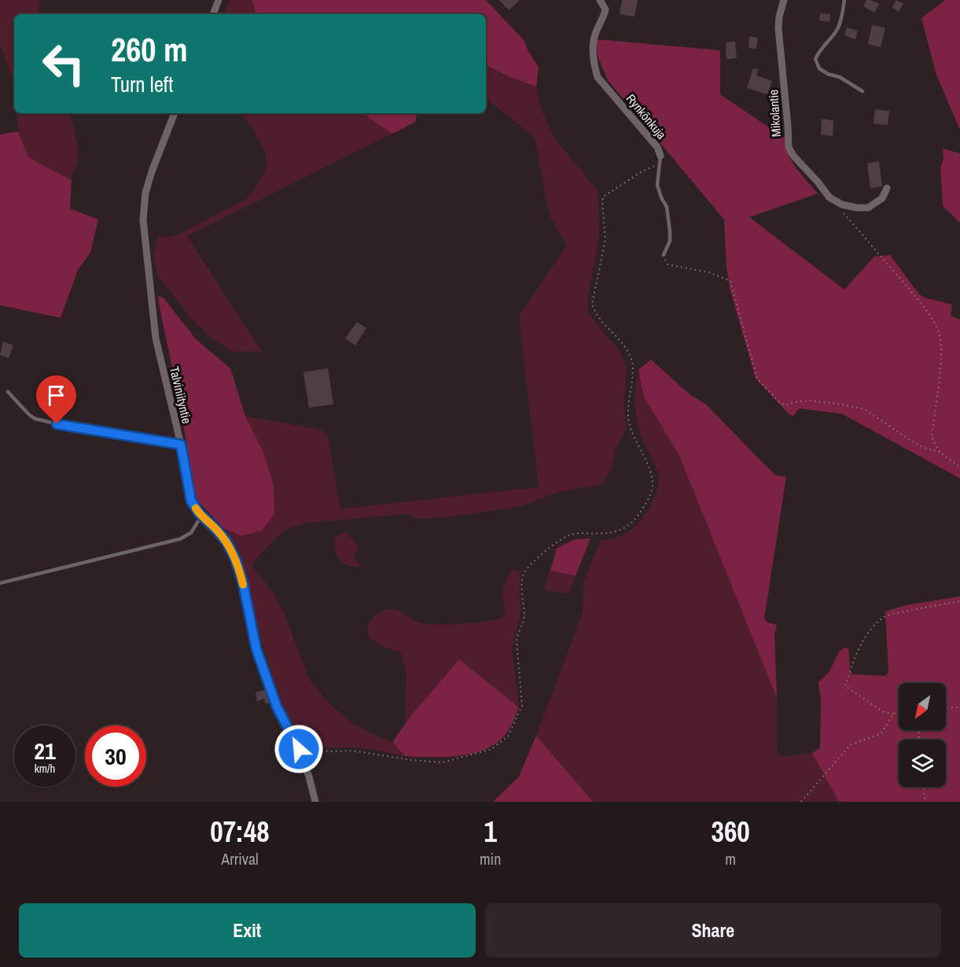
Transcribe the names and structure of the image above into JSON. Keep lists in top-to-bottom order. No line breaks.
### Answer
{"streets":{"street":["Mikolantie","Rynkönkuja","Talviniityntie"]},"north":"bottom left","page":{"turn":["260 m","Turn left"],"speed":"21 km/h","limit":"30","eta":["07:48","Arrival","1","min","360","m"],"buttons":["Exit","Share"]}}
